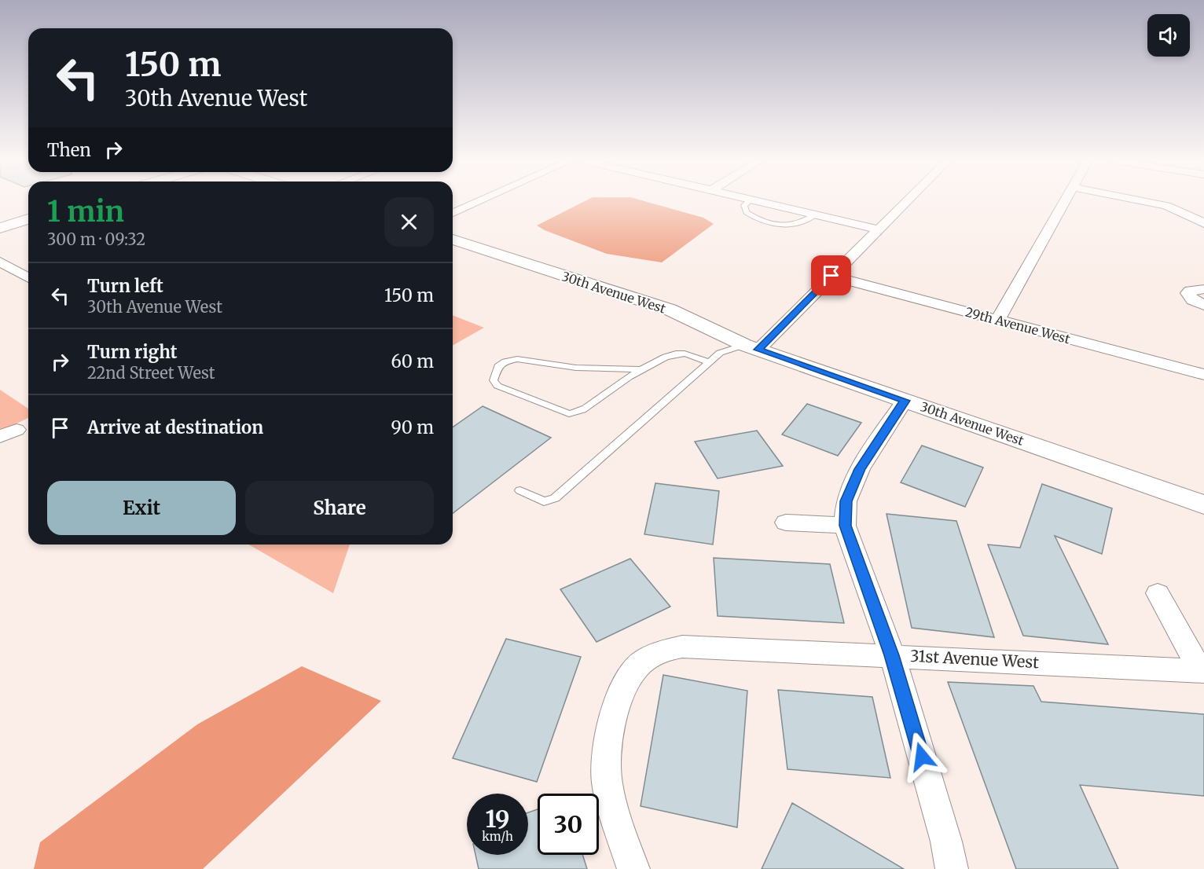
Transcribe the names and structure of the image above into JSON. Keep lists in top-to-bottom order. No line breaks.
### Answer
{"streets":{"street":["30th Avenue West","29th Avenue West","31st Avenue West"]},"page":{"turn":["150 m","30th Avenue West"],"then":"Then","heading":["1 min","300 m · 09:32"],"list":[{"name":"Turn left","note":"30th Avenue West","value":"150 m"},{"name":"Turn right","note":"22nd Street West","value":"60 m"},{"name":"Arrive at destination","value":"90 m"}],"buttons":["Exit","Share"],"speed":"19 km/h","limit":"30"}}
